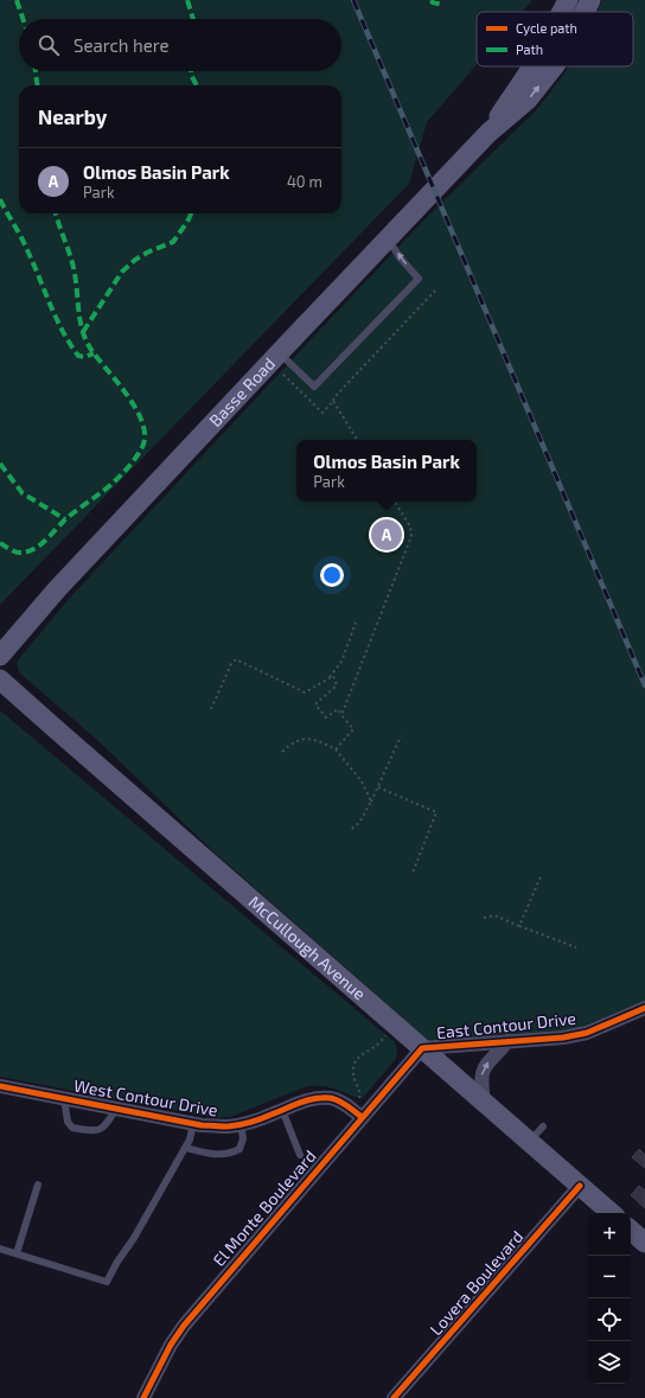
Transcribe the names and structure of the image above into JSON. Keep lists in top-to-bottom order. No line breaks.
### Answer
{"streets":{"main road":["Basse Road","McCullough Avenue"],"street":["East Contour Drive","West Contour Drive","El Monte Boulevard","Lovera Boulevard"]},"crossings":[["McCullough Avenue","East Contour Drive"],["McCullough Avenue","El Monte Boulevard"],["McCullough Avenue","Lovera Boulevard"],["East Contour Drive","El Monte Boulevard"],["West Contour Drive","El Monte Boulevard"]],"legend":["Cycle path","Path"],"page":{"search":"Search here","heading":"Nearby","list":[{"mark":"A","name":"Olmos Basin Park","note":"Park","value":"40 m"}],"popup":["Olmos Basin Park","Park"],"pins":"A","map_buttons":["+","−"]}}
